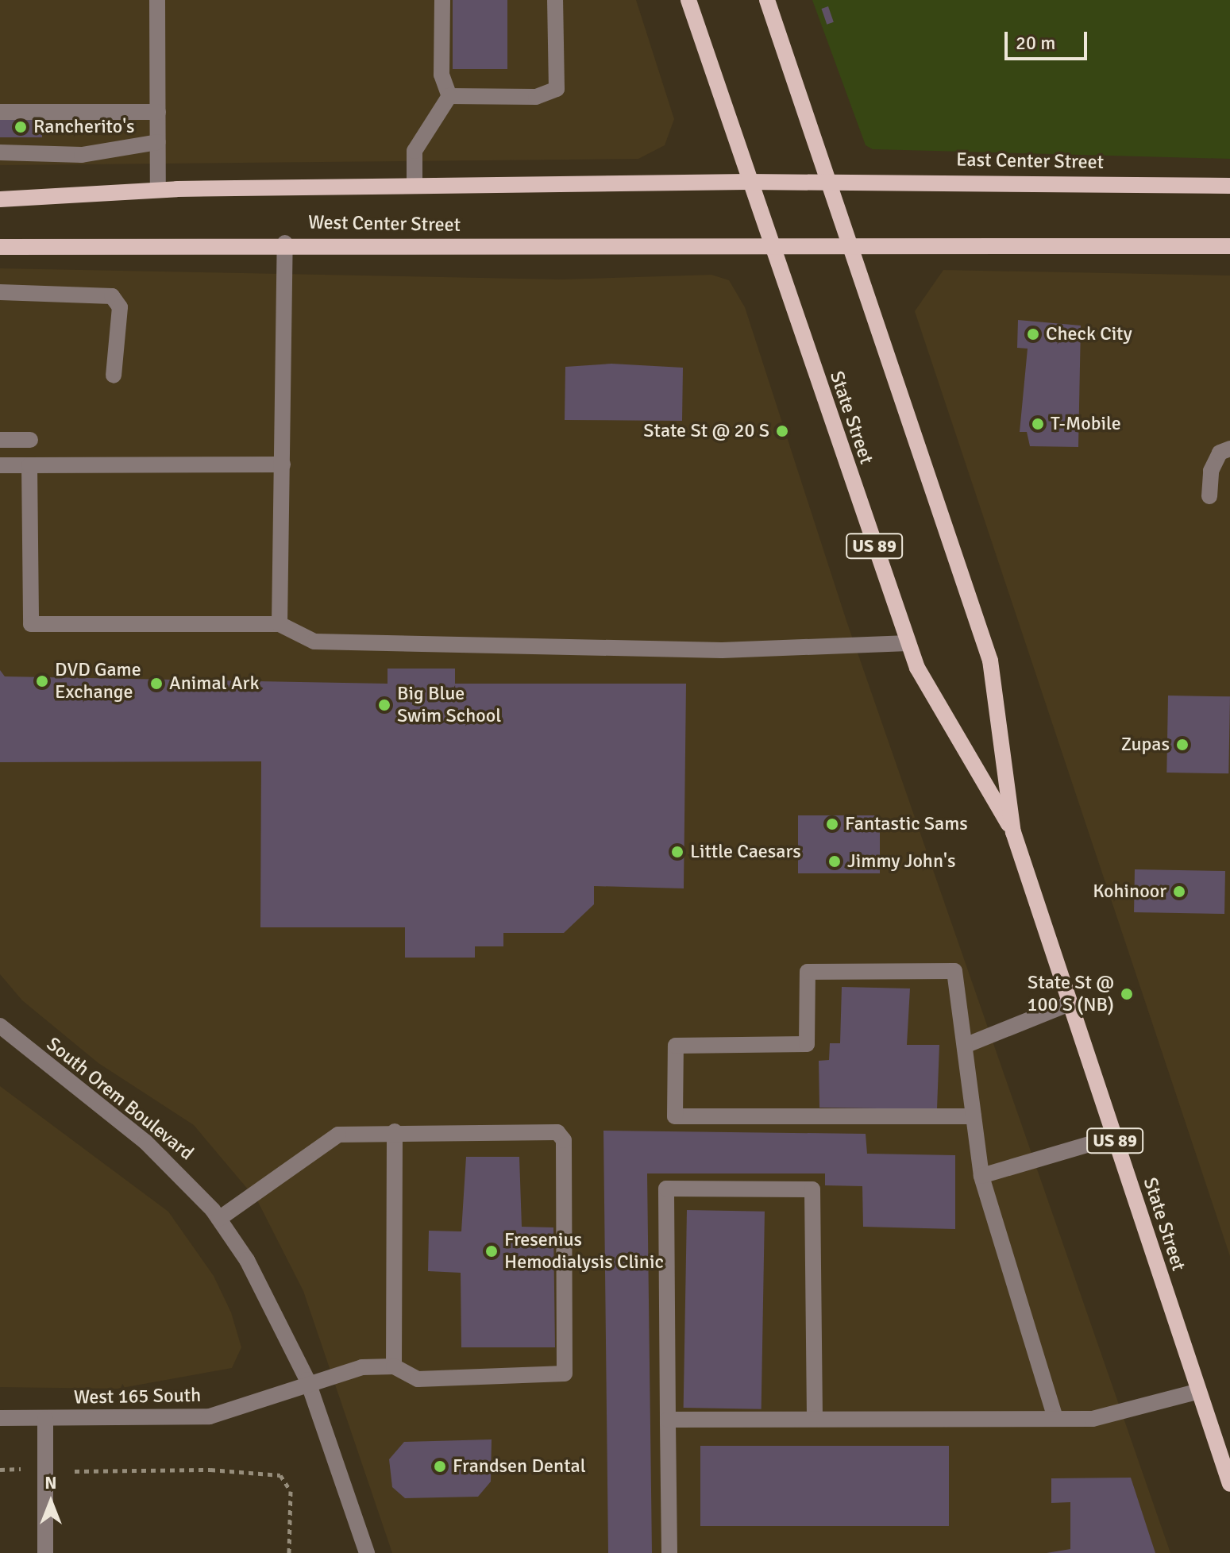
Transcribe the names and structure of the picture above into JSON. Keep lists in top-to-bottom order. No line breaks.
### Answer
{"streets":{"main road":["East Center Street","West Center Street","State Street","US 89"],"street":["South Orem Boulevard","West 165 South"]},"crossings":[["East Center Street","West Center Street"],["East Center Street","State Street"],["West Center Street","State Street"],["South Orem Boulevard","West 165 South"]],"places":["Rancherito's","Check City","T-Mobile","State St @ 20 S","DVD Game Exchange","Animal Ark","Big Blue Swim School","Zupas","Fantastic Sams","Little Caesars","Jimmy John's","Kohinoor","State St @ 100 S (NB)","Fresenius Hemodialysis Clinic","Frandsen Dental"],"scale_bar":"20 m","north":"top"}
